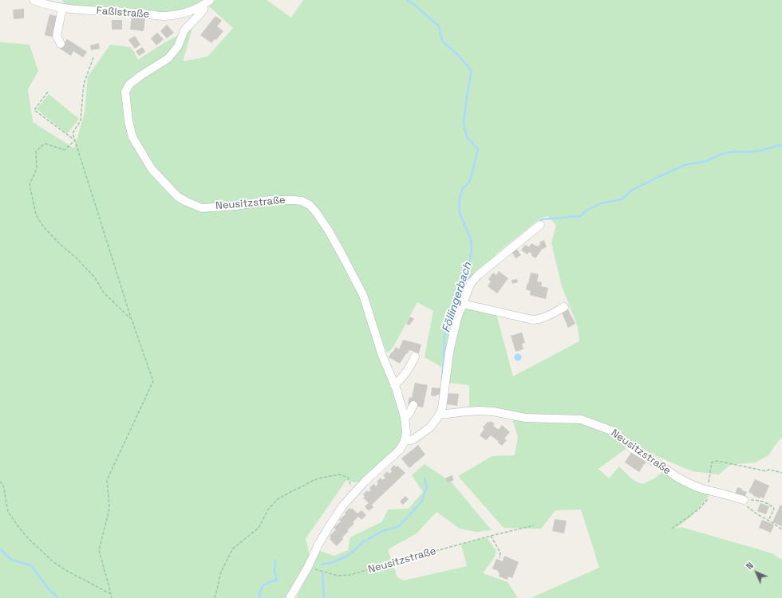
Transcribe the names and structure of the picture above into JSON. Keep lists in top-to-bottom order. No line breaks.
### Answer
{"streets":{"street":["Faßlstraße","Neusitzstraße"]},"crossings":[["Faßlstraße","Neusitzstraße"]],"water":["Föllingerbach"],"north":"top left"}
